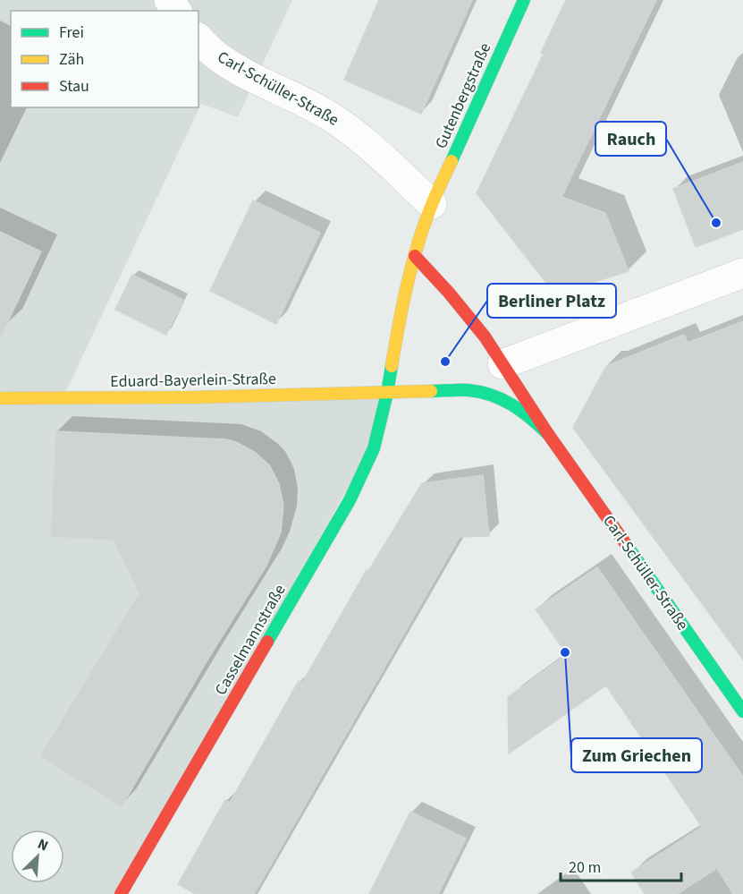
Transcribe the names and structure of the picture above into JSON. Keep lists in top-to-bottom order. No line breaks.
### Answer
{"streets":{"street":["Carl-Schüller-Straße","Gutenbergstraße","Eduard-Bayerlein-Straße","Casselmannstraße"]},"crossings":[["Carl-Schüller-Straße","Gutenbergstraße"],["Carl-Schüller-Straße","Eduard-Bayerlein-Straße"],["Gutenbergstraße","Casselmannstraße"],["Eduard-Bayerlein-Straße","Casselmannstraße"]],"places":["Rauch","Berliner Platz","Zum Griechen"],"legend":["Frei","Zäh","Stau"],"scale_bar":"20 m","north":"top right"}
